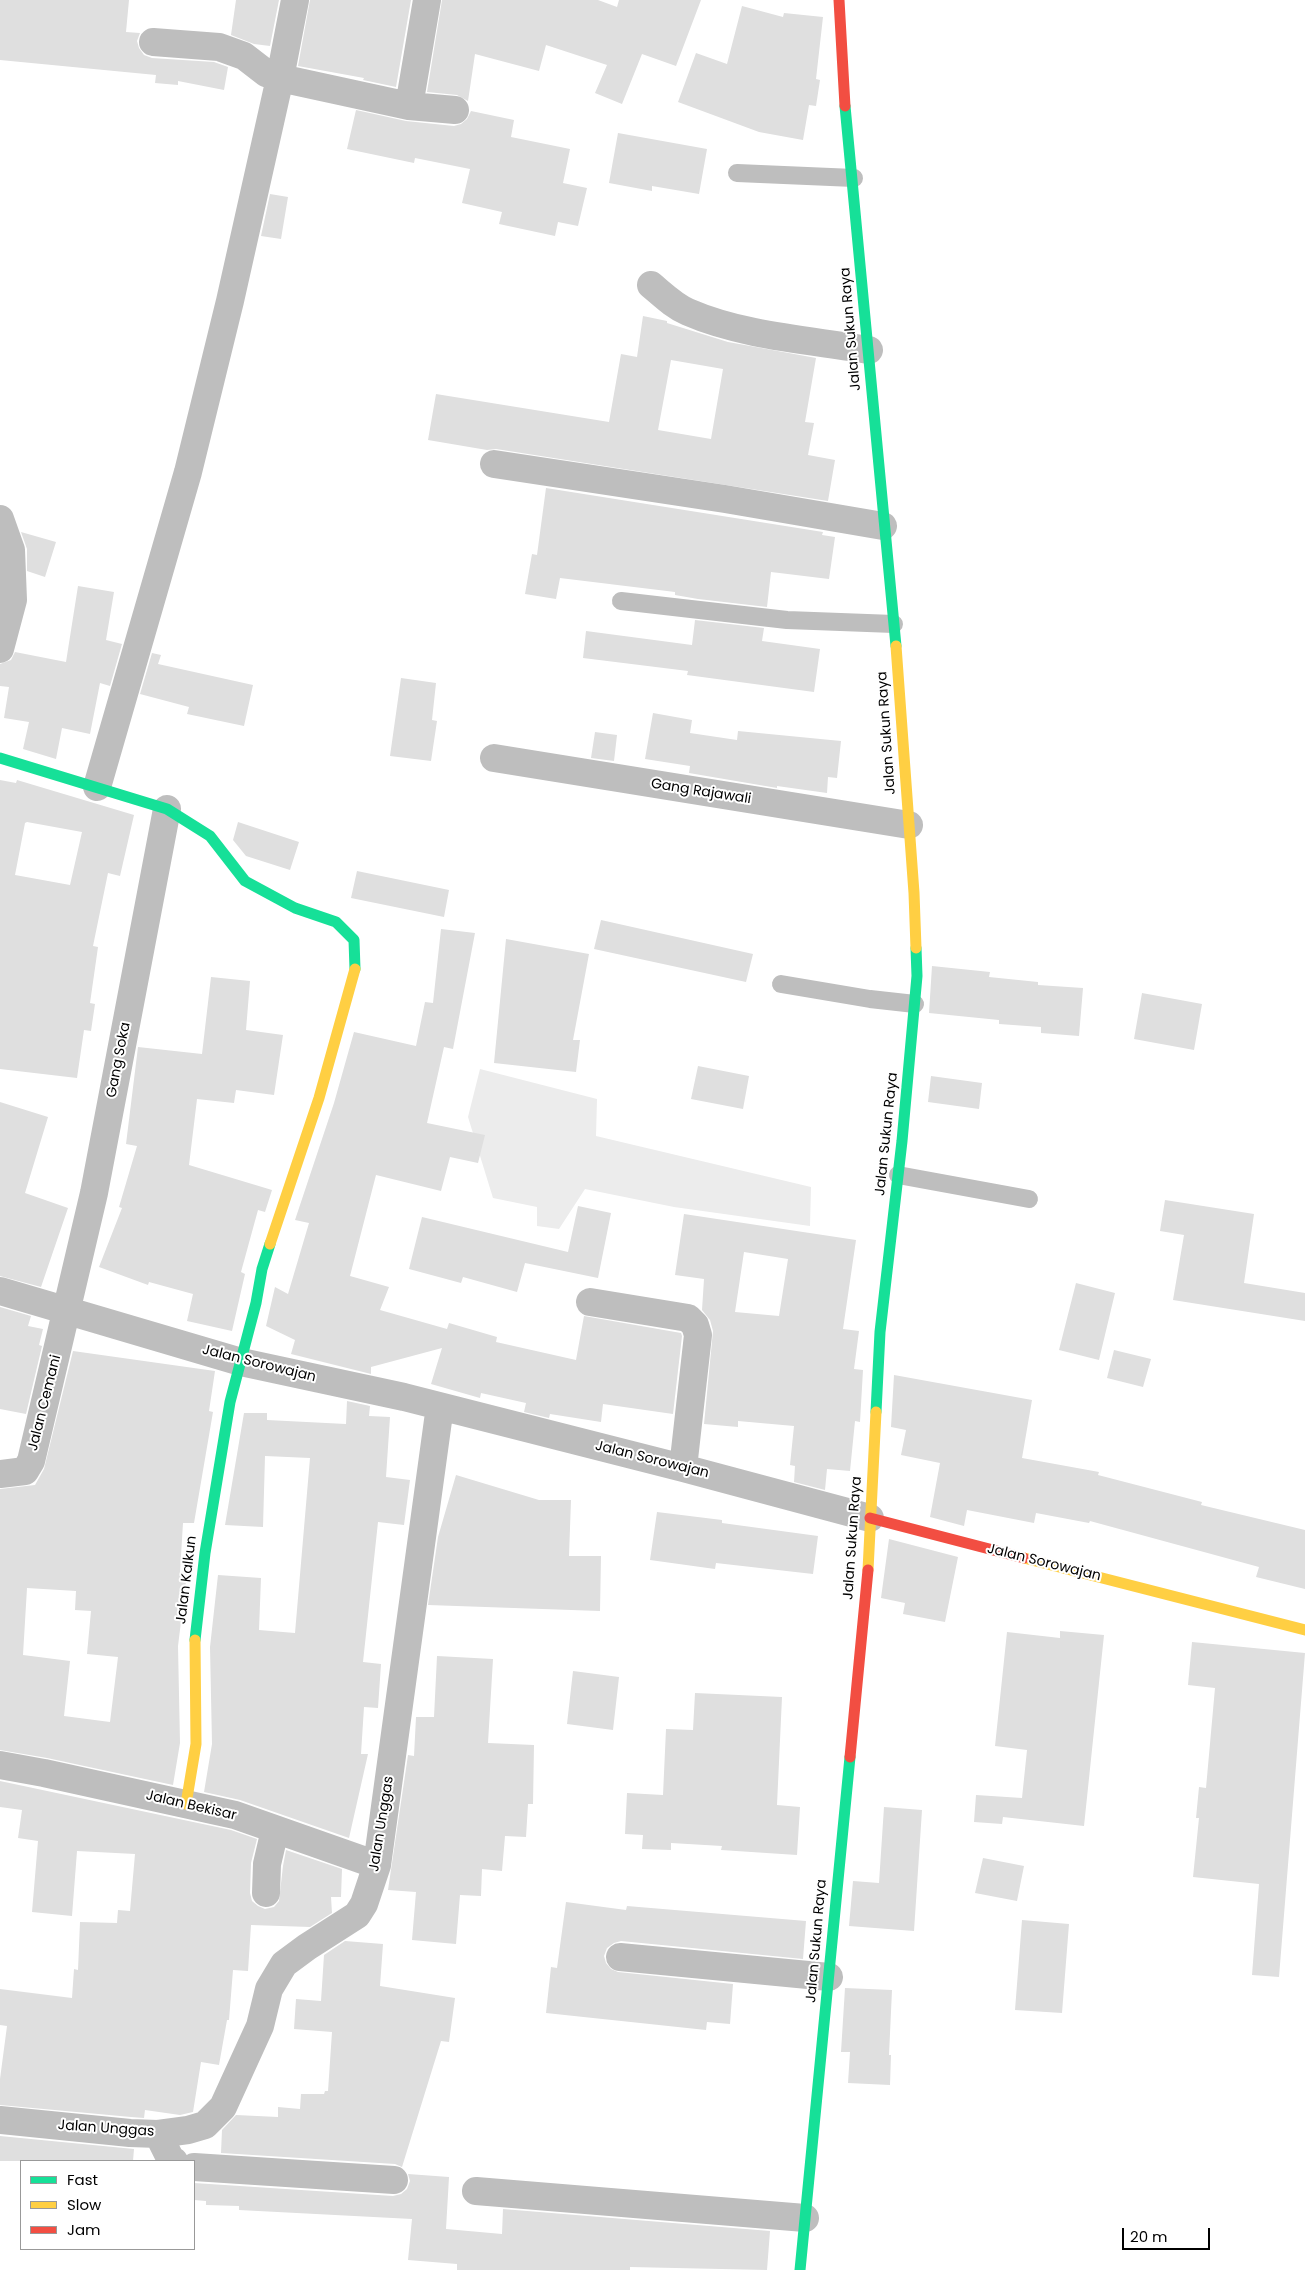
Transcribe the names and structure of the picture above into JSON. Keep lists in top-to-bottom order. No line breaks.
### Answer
{"streets":{"street":["Jalan Sukun Raya","Gang Rajawali","Gang Soka","Jalan Sorowajan","Jalan Cemani","Jalan Kalkun","Jalan Bekisar","Jalan Unggas"]},"crossings":[["Jalan Sukun Raya","Gang Rajawali"],["Jalan Sukun Raya","Jalan Sorowajan"],["Gang Soka","Jalan Sorowajan"],["Gang Soka","Jalan Cemani"],["Gang Soka","Jalan Kalkun"],["Jalan Sorowajan","Jalan Cemani"],["Jalan Sorowajan","Jalan Kalkun"],["Jalan Sorowajan","Jalan Unggas"],["Jalan Kalkun","Jalan Bekisar"],["Jalan Bekisar","Jalan Unggas"]],"legend":["Fast","Slow","Jam"],"scale_bar":"20 m"}
